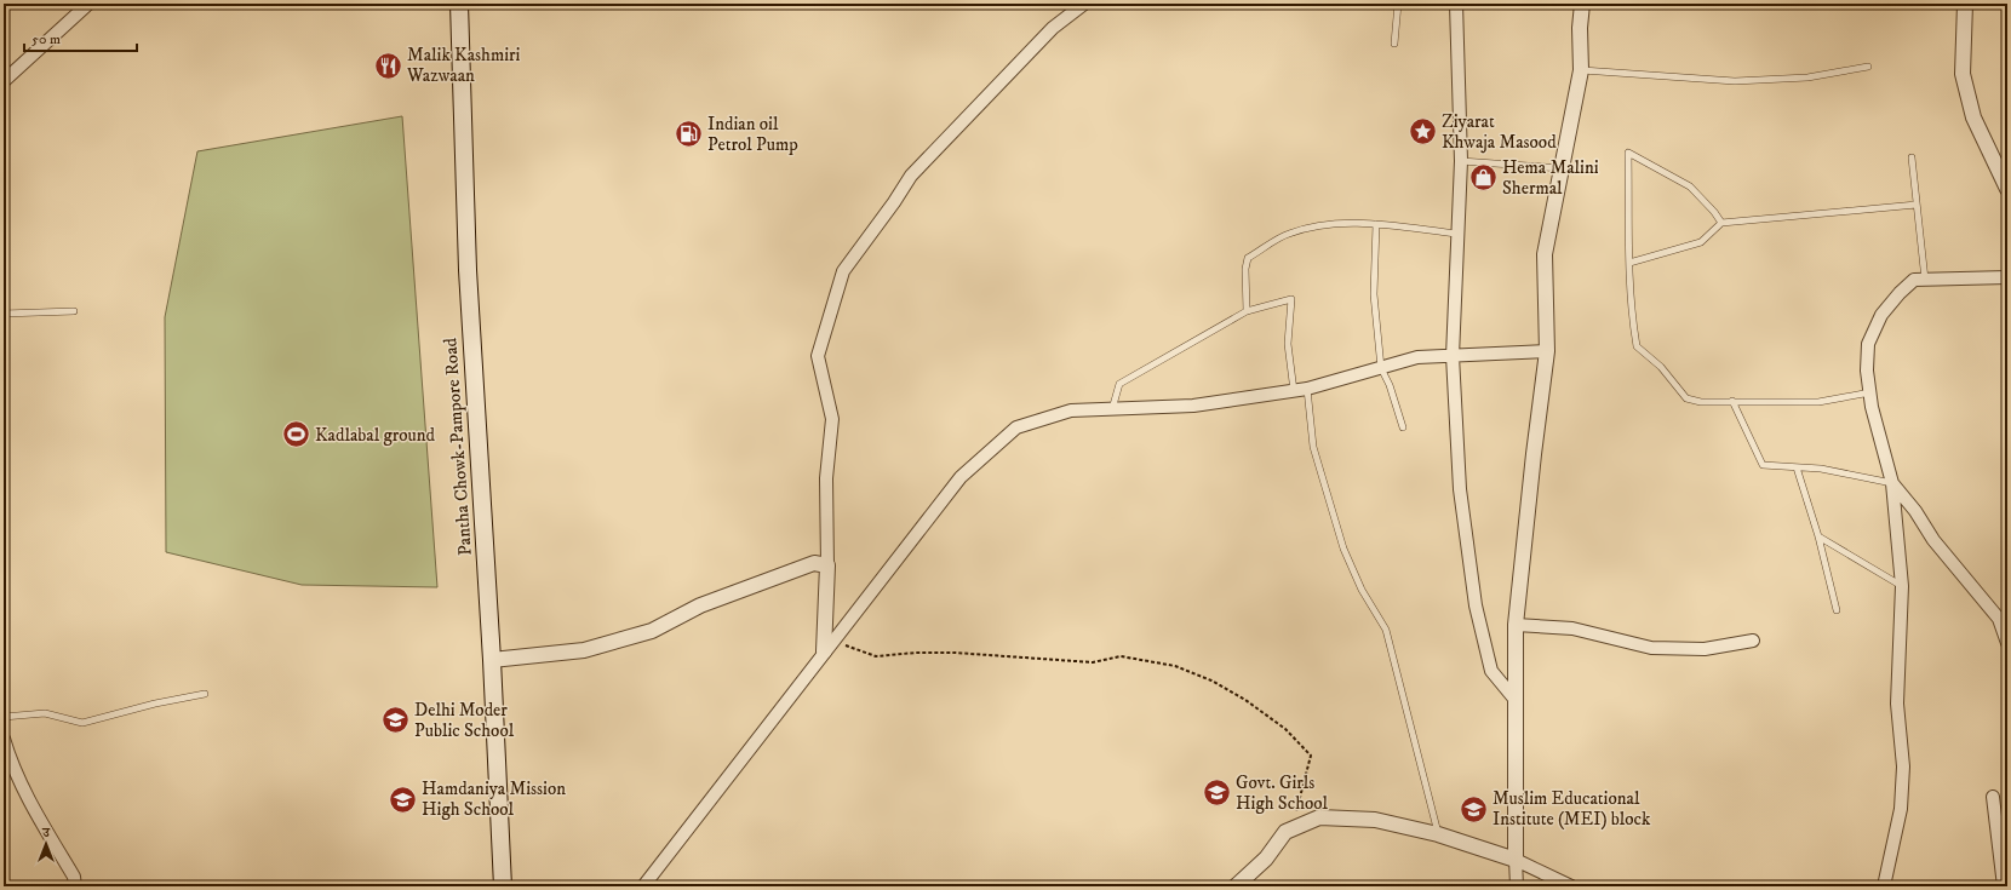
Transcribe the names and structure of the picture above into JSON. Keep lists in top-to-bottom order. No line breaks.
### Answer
{"streets":{"main road":["Pantha Chowk-Pampore Road"]},"places":{"restaurant":["Malik Kashmiri Wazwaan"],"place":["Ziyarat Khwaja Masood"],"fuel station":["Indian oil Petrol Pump"],"shop":["Hema Malini Shermal"],"sports":["Kadlabal ground"],"school or university":["Delhi Moder Public School","Govt. Girls High School","Hamdaniya Mission High School","Muslim Educational Institute (MEI) block"]},"scale_bar":"50 m","north":"top"}
